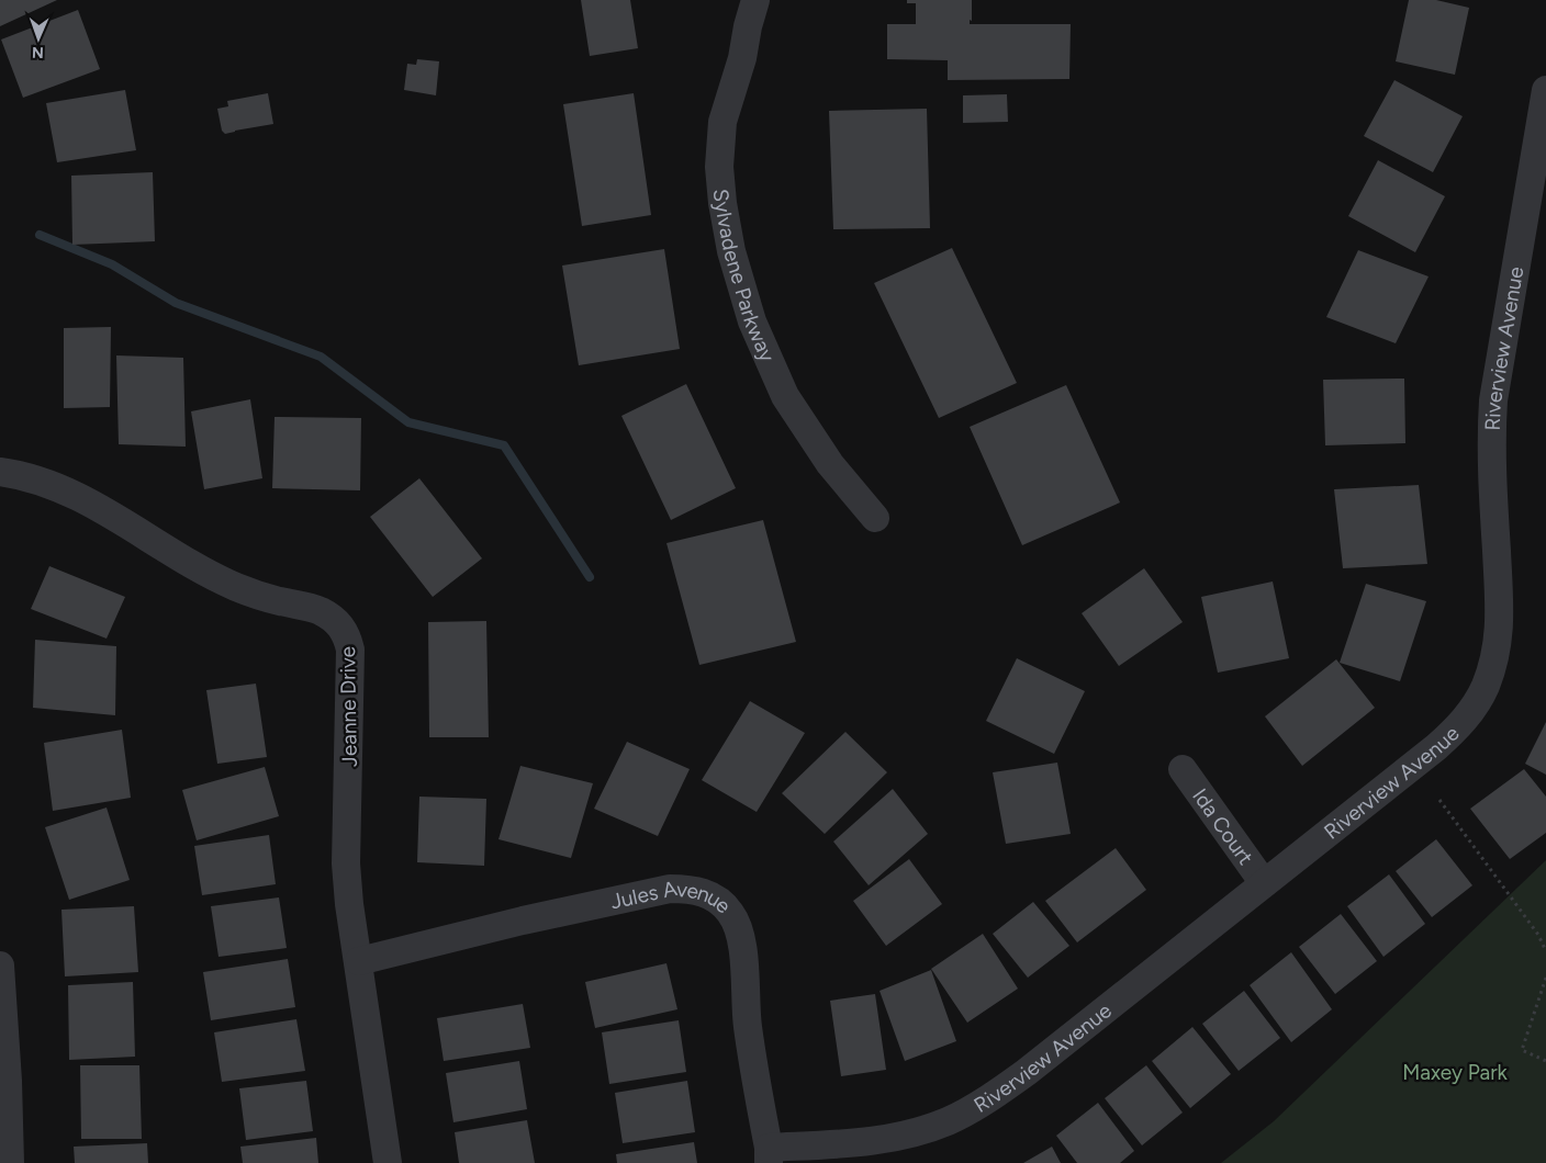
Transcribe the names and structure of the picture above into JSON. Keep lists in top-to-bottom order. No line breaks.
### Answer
{"streets":{"street":["Sylvadene Parkway","Riverview Avenue","Jeanne Drive","Ida Court","Jules Avenue"]},"crossings":[["Riverview Avenue","Ida Court"],["Riverview Avenue","Jules Avenue"],["Jeanne Drive","Jules Avenue"]],"parks":["Maxey Park"],"north":"bottom"}
